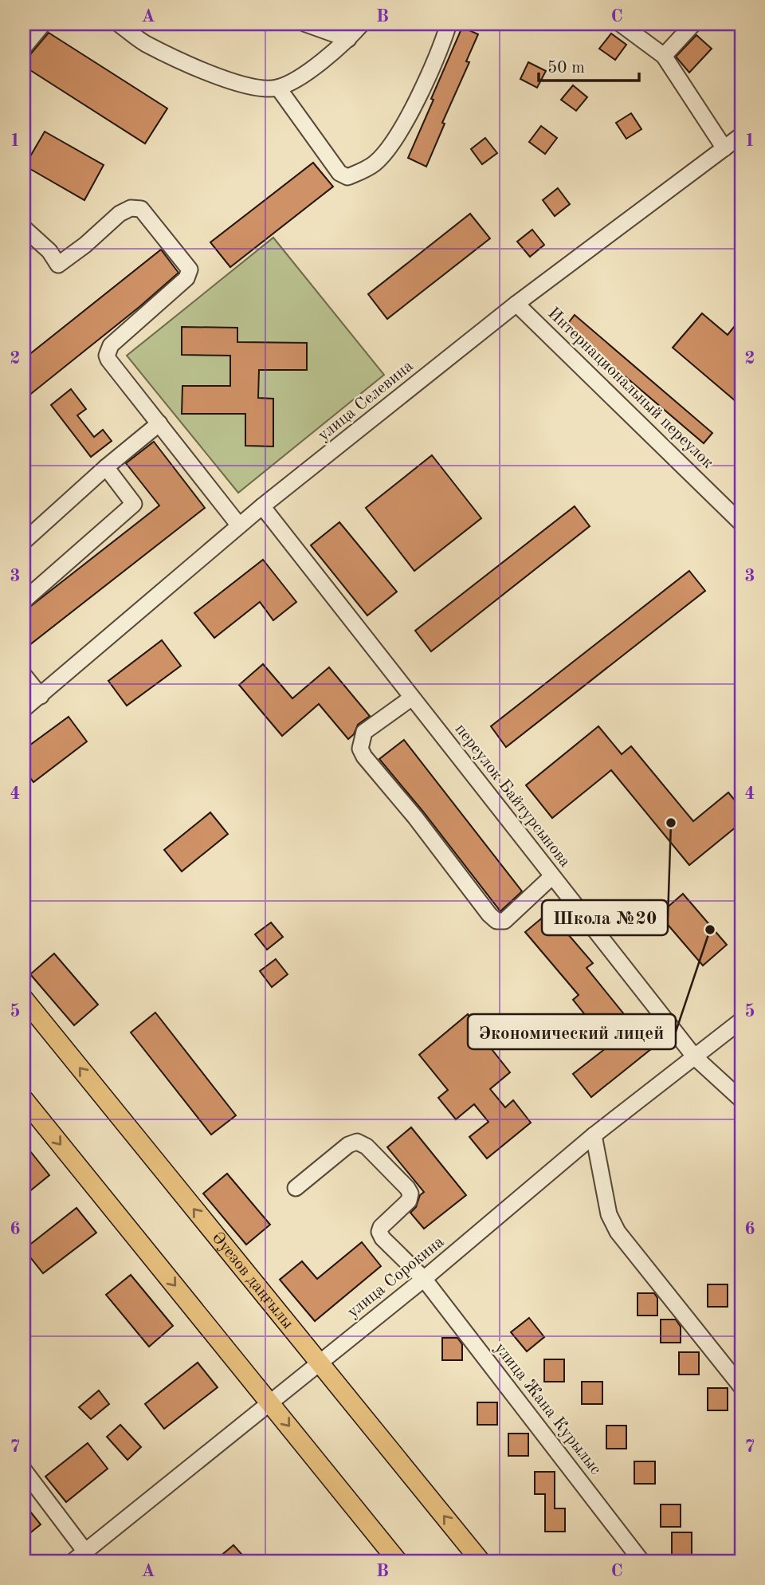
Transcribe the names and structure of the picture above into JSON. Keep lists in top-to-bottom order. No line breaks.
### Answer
{"streets":{"main road":["Әуезов даңғылы"],"street":["Интернациональный переулок","улица Селевина","переулок Байтурсынова","улица Сорокина","улица Жана Курылыс"]},"crossings":[["Интернациональный переулок","улица Селевина"],["улица Селевина","переулок Байтурсынова"],["переулок Байтурсынова","улица Сорокина"],["улица Сорокина","Әуезов даңғылы"],["улица Сорокина","улица Жана Курылыс"]],"places":["Школа №20","Экономический лицей"],"scale_bar":"50 m","grid":{"columns":["A","B","C"],"rows":["1","2","3","4","5","6","7"]}}
